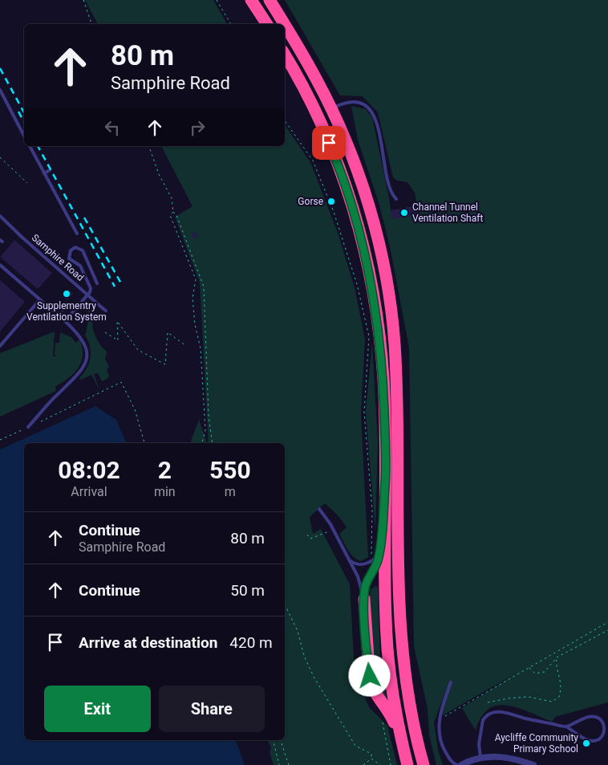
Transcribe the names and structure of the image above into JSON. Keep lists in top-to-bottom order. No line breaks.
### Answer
{"streets":{"lane":["Samphire Road"]},"places":["Gorse","Channel Tunnel Ventilation Shaft","Supplementry Ventilation System","Aycliffe Community Primary School"],"page":{"turn":["80 m","Samphire Road"],"eta":["08:02","Arrival","2","min","550","m"],"list":[{"name":"Continue","note":"Samphire Road","value":"80 m"},{"name":"Continue","value":"50 m"},{"name":"Arrive at destination","value":"420 m"}],"buttons":["Exit","Share"]}}
